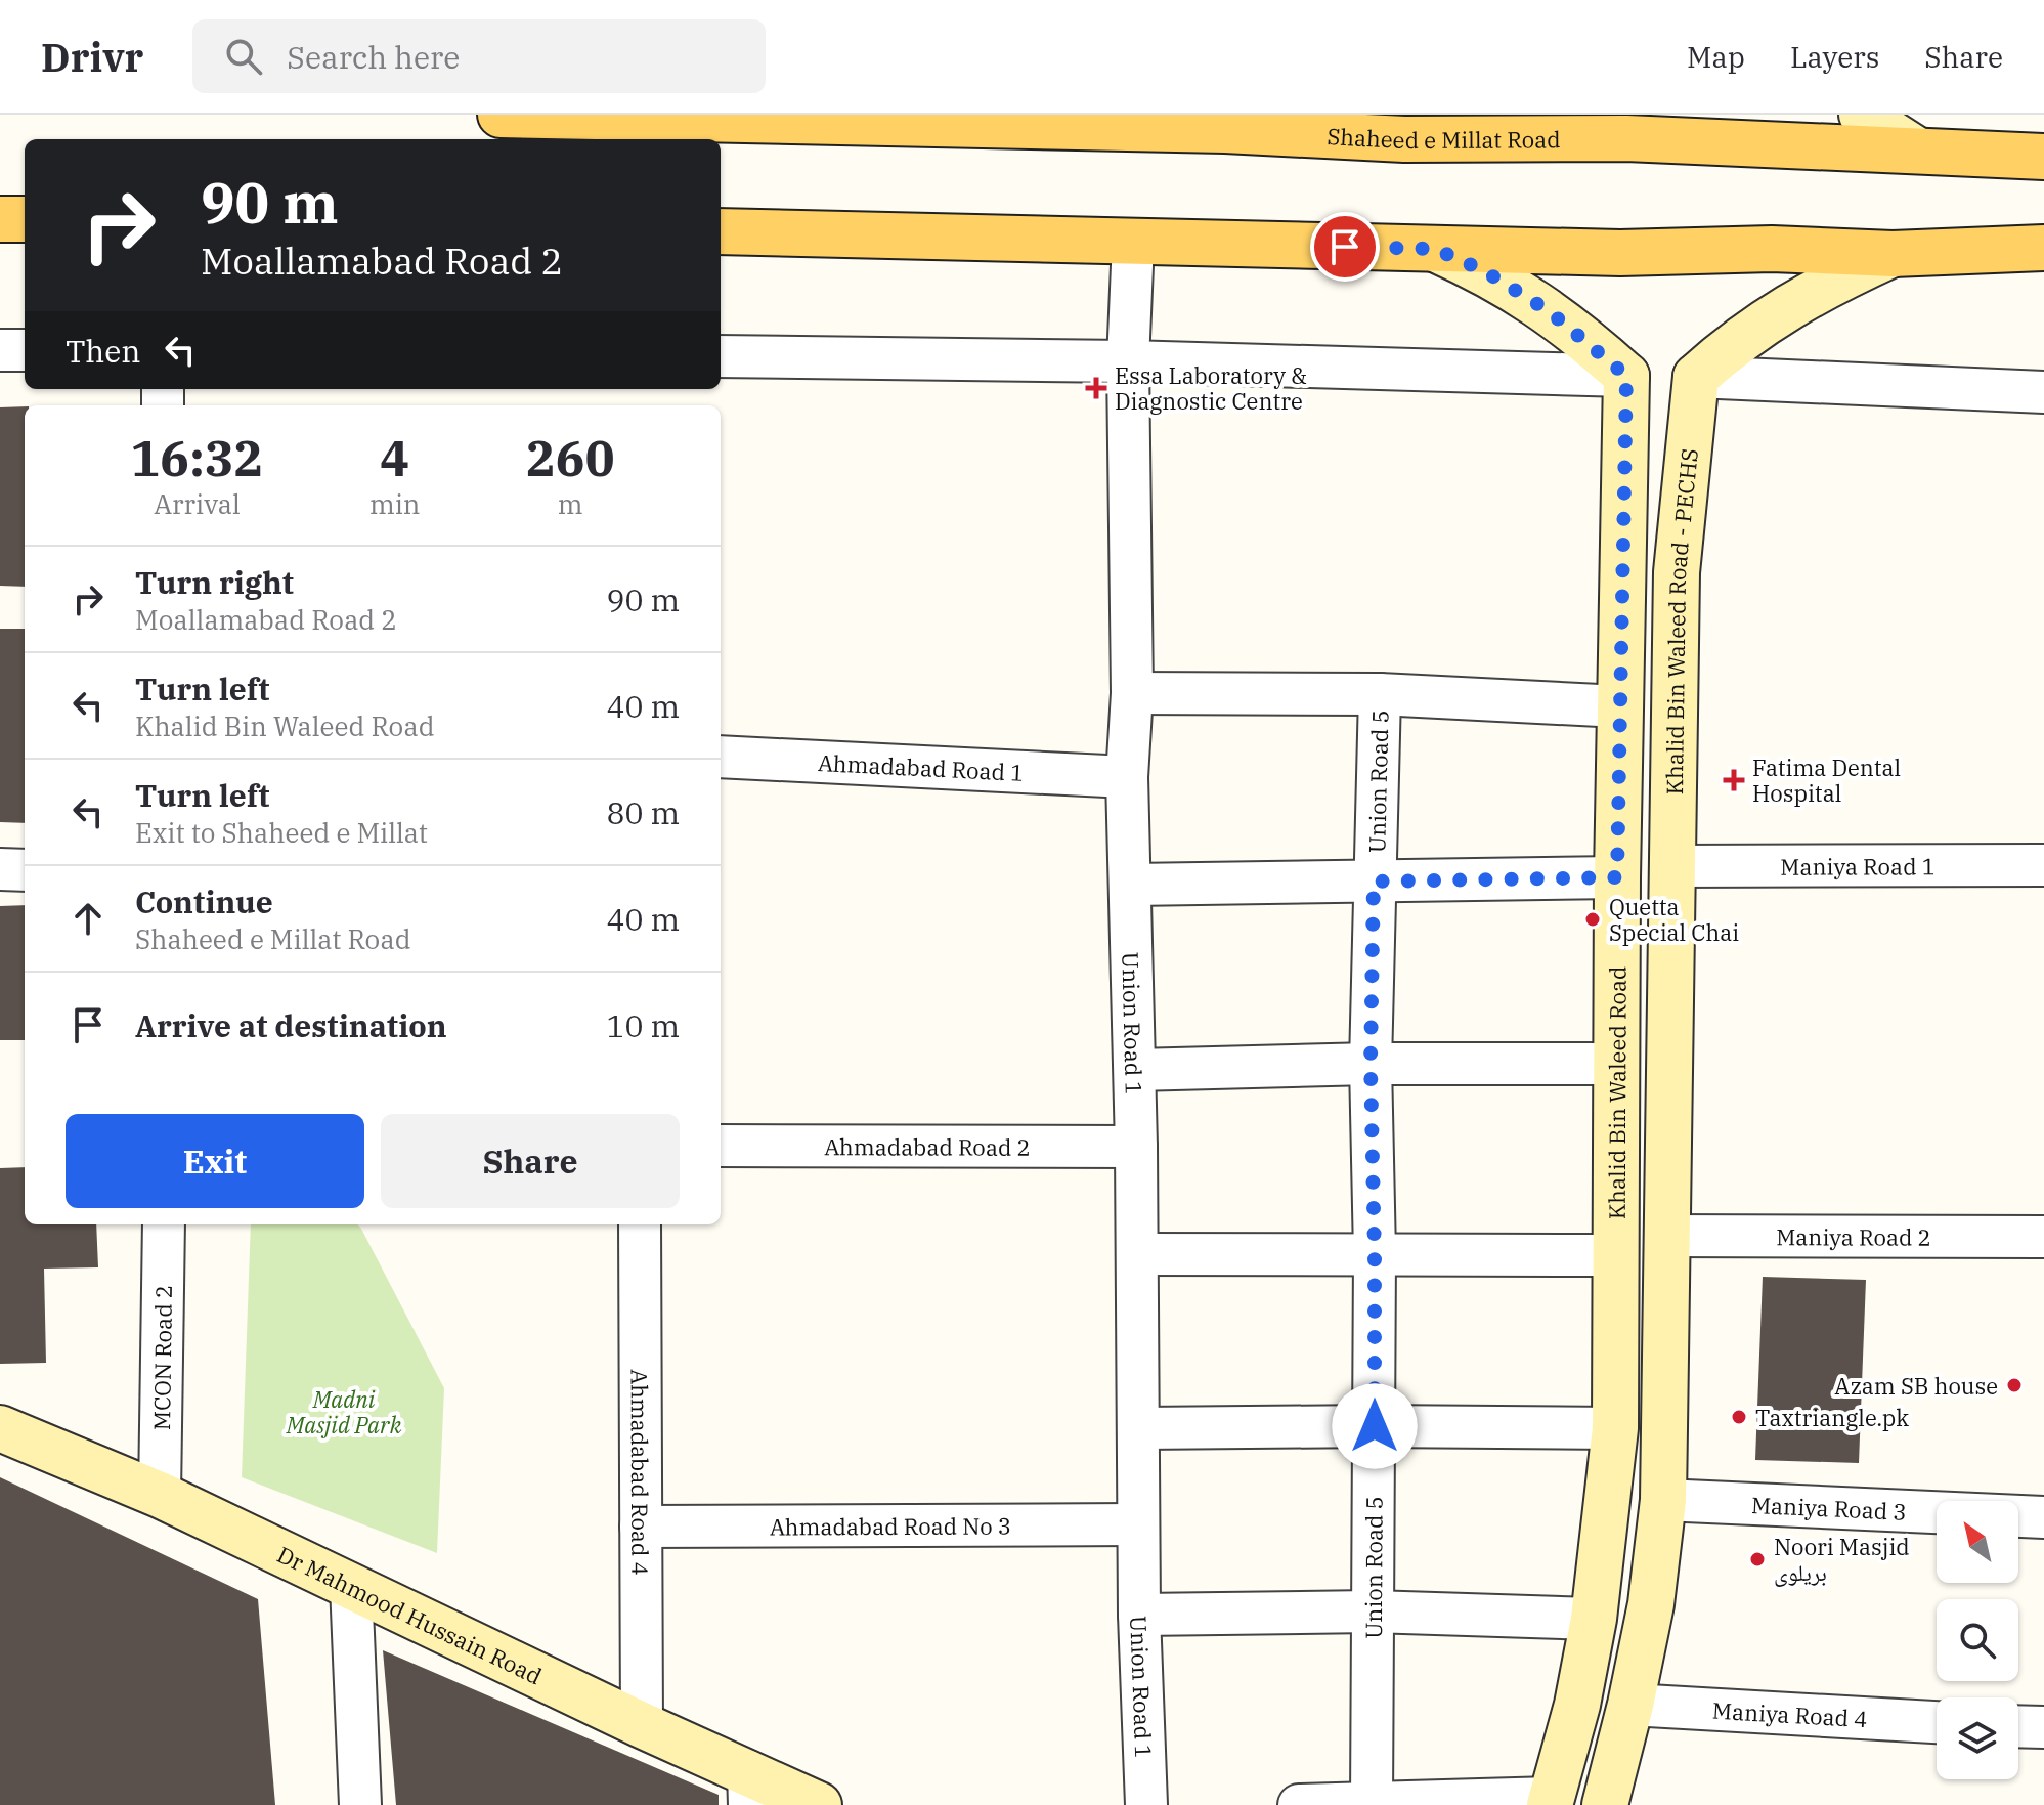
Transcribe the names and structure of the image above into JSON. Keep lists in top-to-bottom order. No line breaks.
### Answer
{"streets":{"main road":["Shaheed e Millat Road","Khalid Bin Waleed Road - PECHS","Khalid Bin Waleed Road","Dr Mahmood Hussain Road"],"street":["Ahmadabad Road 1","Union Road 5","Maniya Road 1","Union Road 1","Ahmadabad Road 2","Maniya Road 2","MCON Road 2","Ahmadabad Road 4","Maniya Road 3","Ahmadabad Road No 3","Maniya Road 4"]},"crossings":[["Khalid Bin Waleed Road - PECHS","Maniya Road 1"],["Ahmadabad Road 1","Union Road 1"],["Union Road 1","Ahmadabad Road 2"],["Union Road 1","Ahmadabad Road No 3"],["MCON Road 2","Dr Mahmood Hussain Road"],["Ahmadabad Road 4","Ahmadabad Road No 3"],["Ahmadabad Road 4","Dr Mahmood Hussain Road"]],"parks":["Madni Masjid Park"],"places":{"health":["Essa Laboratory & Diagnostic Centre","Fatima Dental Hospital"],"other":["Quetta Special Chai","Azam SB house","Taxtriangle.pk","Noori Masjid بریلوی"]},"north":"top left","page":{"header":"Drivr","search":"Search here","nav":["Map","Layers","Share"],"turn":["90 m","Moallamabad Road 2"],"then":"Then","eta":["16:32","Arrival","4","min","260","m"],"list":[{"name":"Turn right","note":"Moallamabad Road 2","value":"90 m"},{"name":"Turn left","note":"Khalid Bin Waleed Road","value":"40 m"},{"name":"Turn left","note":"Exit to Shaheed e Millat","value":"80 m"},{"name":"Continue","note":"Shaheed e Millat Road","value":"40 m"},{"name":"Arrive at destination","value":"10 m"}],"buttons":["Exit","Share"]}}
